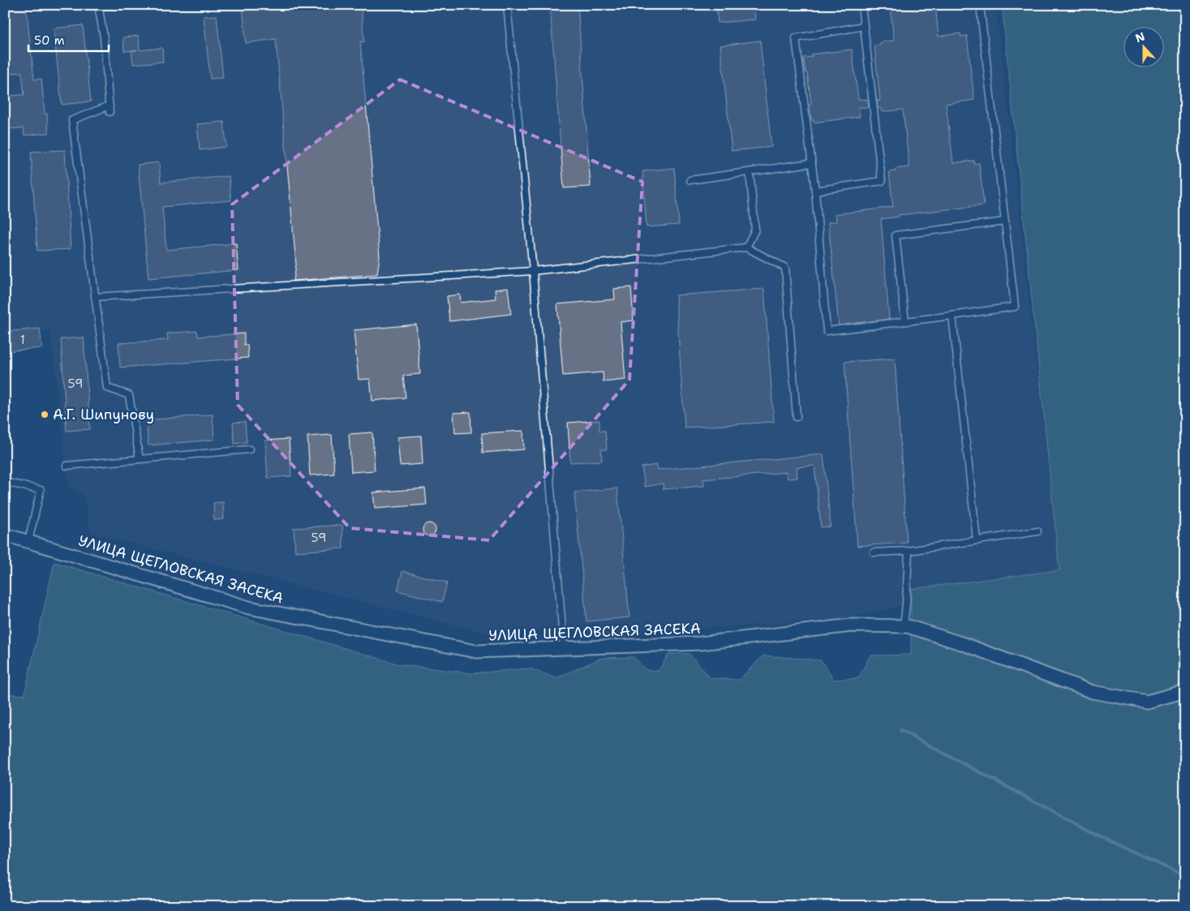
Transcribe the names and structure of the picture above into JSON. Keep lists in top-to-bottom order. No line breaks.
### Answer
{"streets":{"street":["УЛИЦА ЩЕГЛОВСКАЯ ЗАСЕКА"]},"places":["А.Г. Шипунову"],"house_numbers":["1","59","59"],"scale_bar":"50 m","north":"top"}
